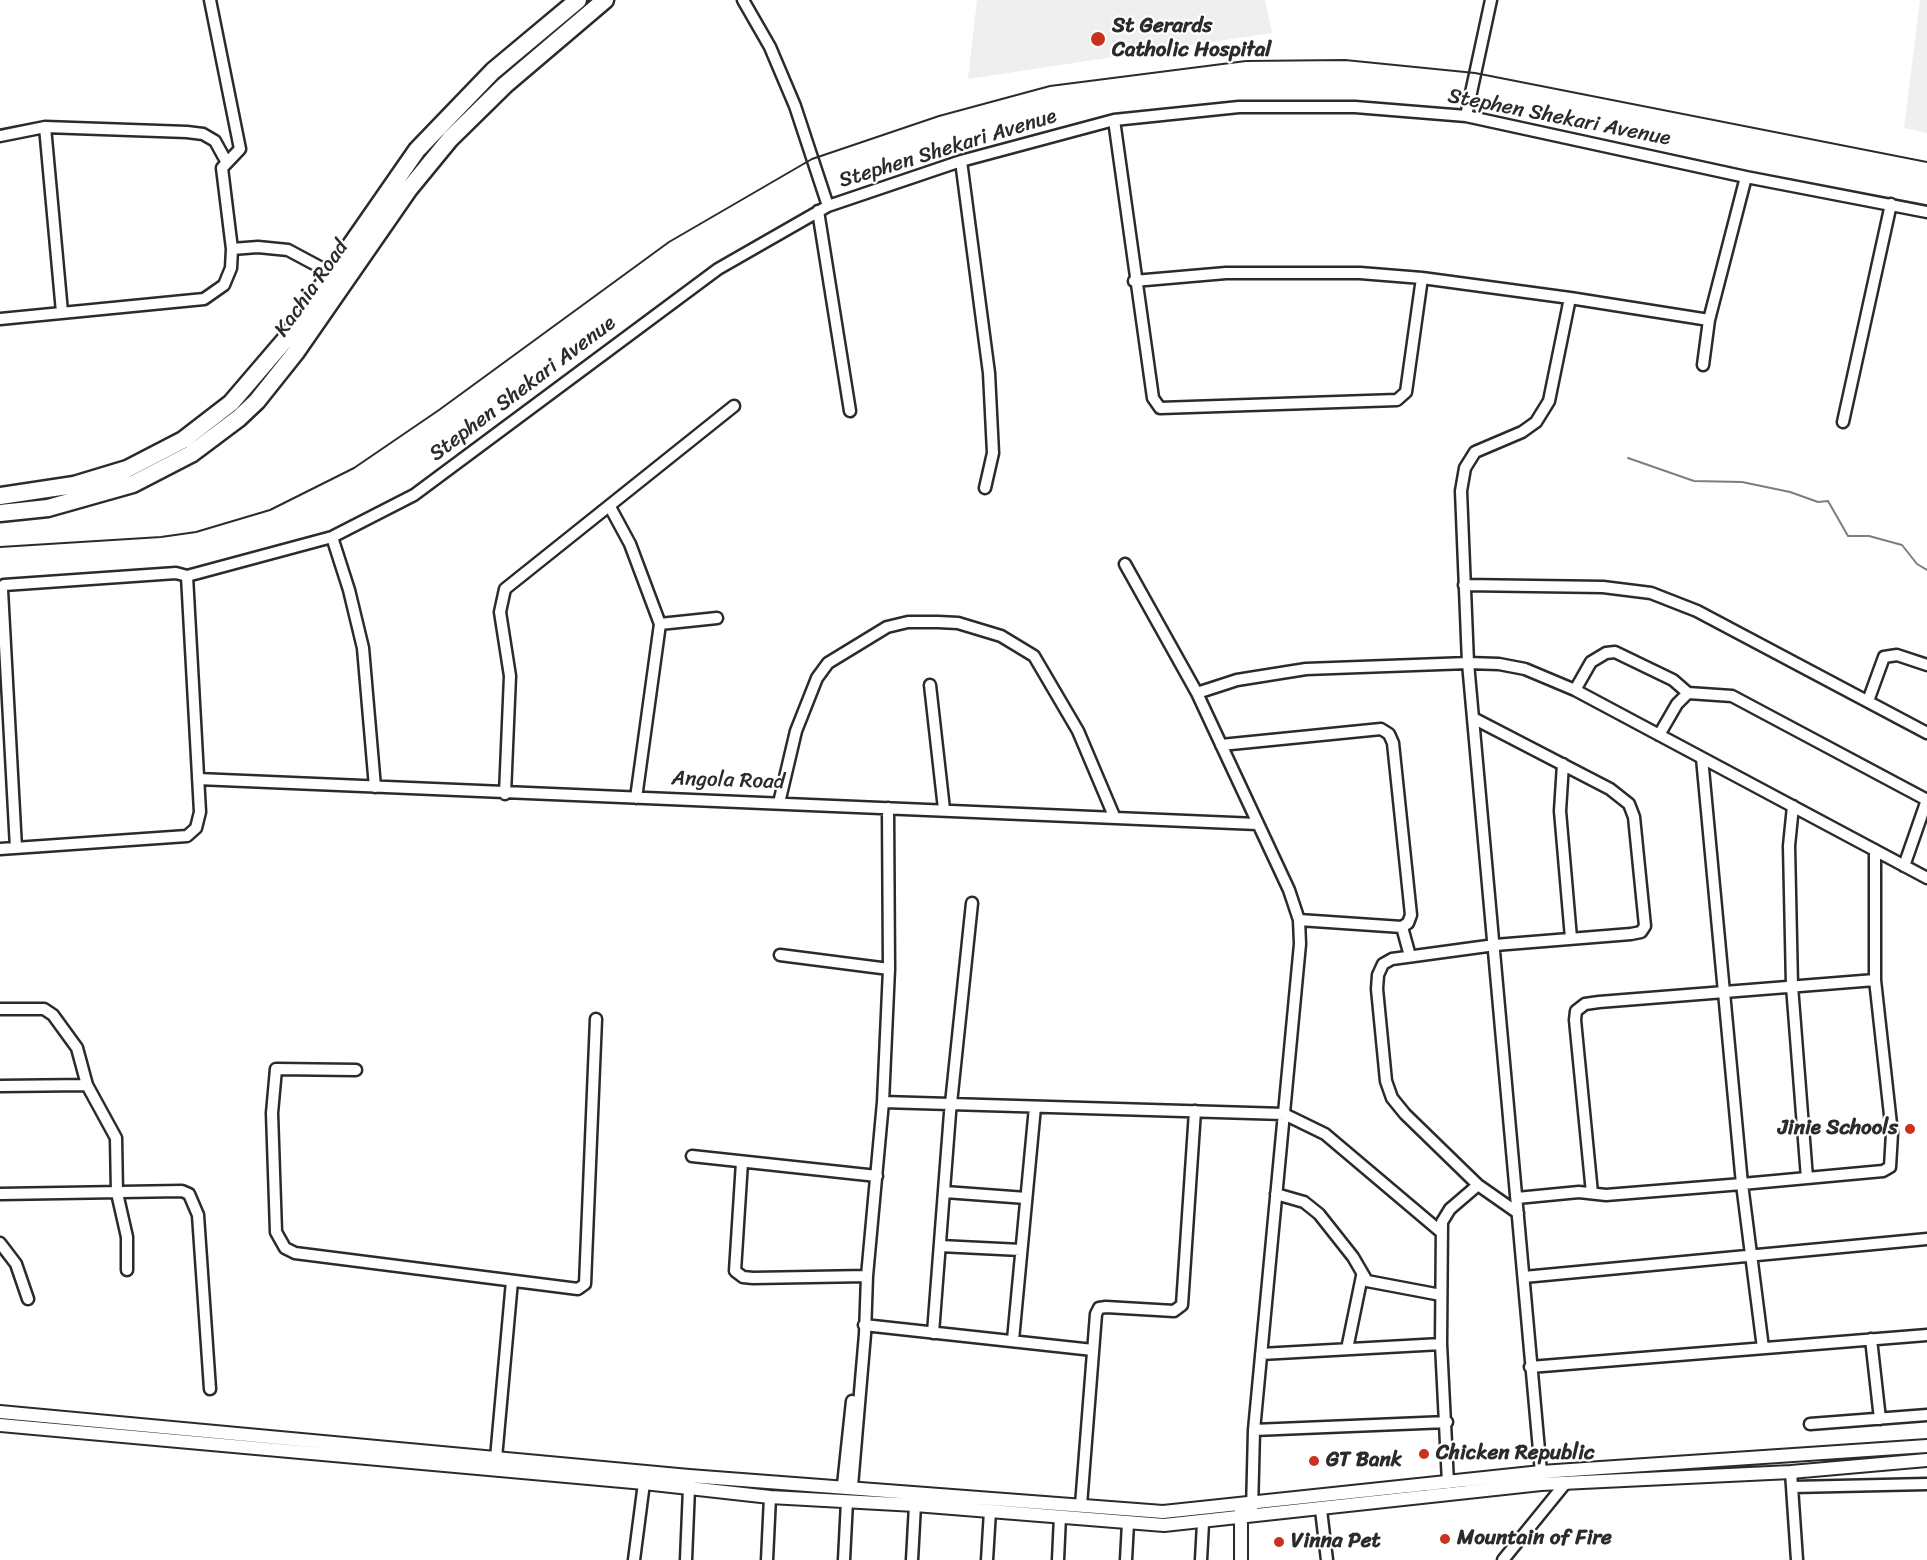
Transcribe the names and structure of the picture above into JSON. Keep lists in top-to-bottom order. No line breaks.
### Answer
{"streets":{"main road":["Kachia Road"],"street":["Stephen Shekari Avenue","Angola Road"]},"places":["St Gerards Catholic Hospital","Jinie Schools","Chicken Republic","GT Bank","Mountain of Fire","Vinna Pet"]}
